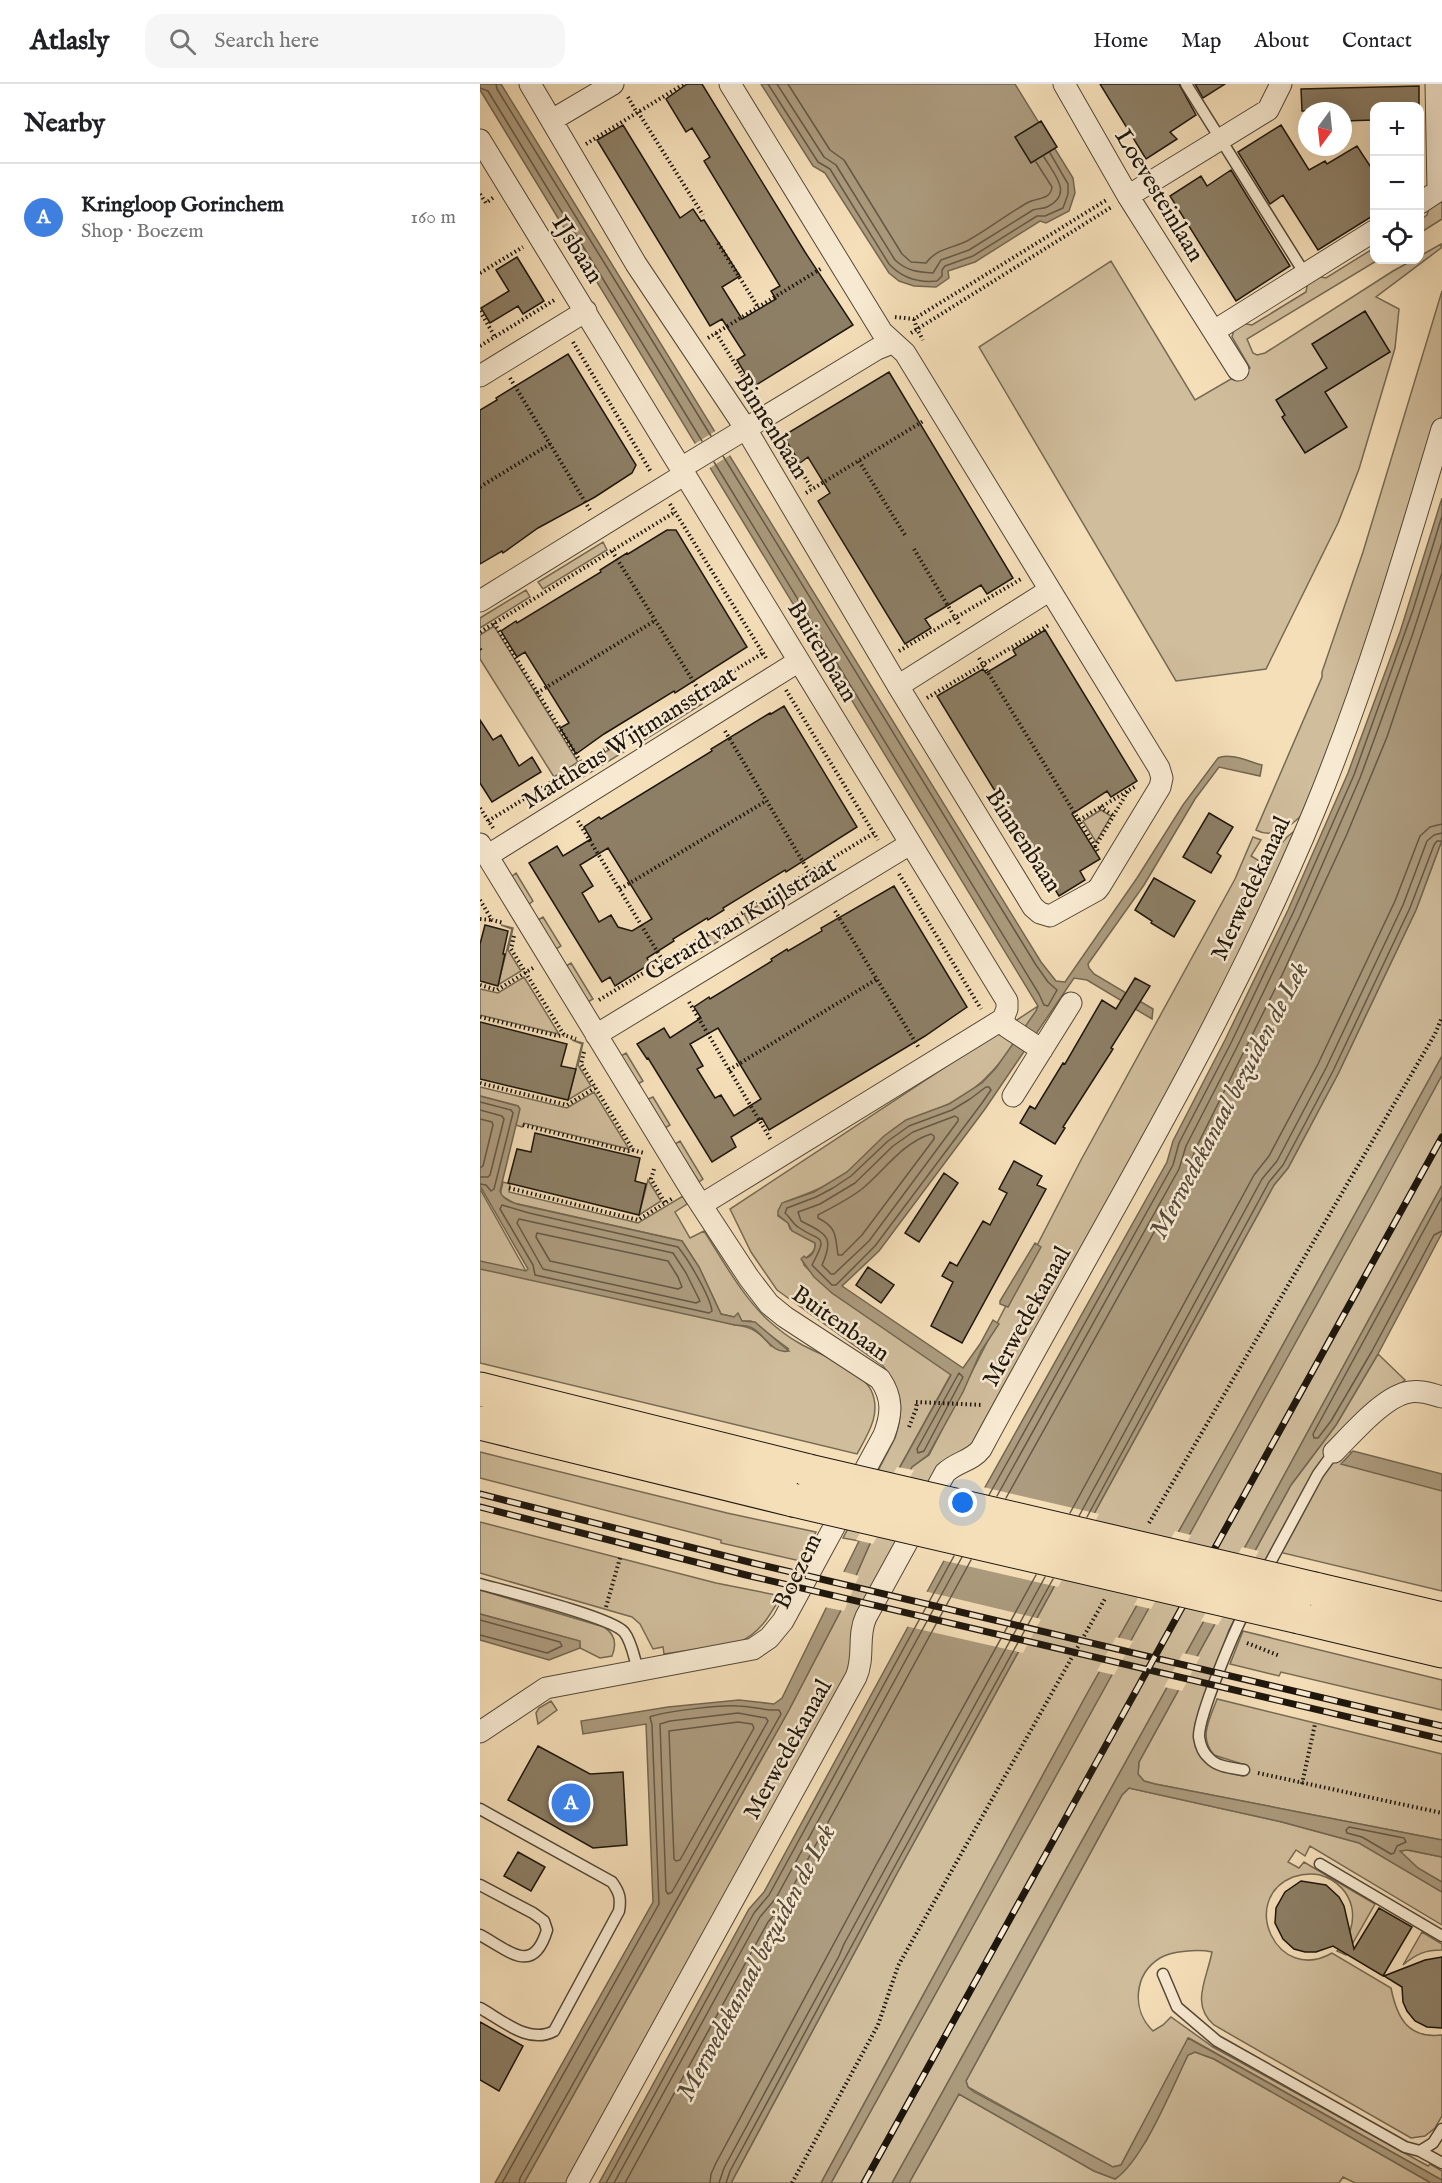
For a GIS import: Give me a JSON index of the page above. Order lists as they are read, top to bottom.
{
  "streets": {
    "street": [
      "Loevesteinlaan",
      "IJsbaan",
      "Binnenbaan",
      "Buitenbaan",
      "Mattheus Wijtmansstraat",
      "Merwedekanaal",
      "Gerard van Kuijlstraat",
      "Boezem"
    ]
  },
  "crossings": [
    ["IJsbaan", "Buitenbaan"],
    ["Buitenbaan", "Mattheus Wijtmansstraat"],
    ["Buitenbaan", "Gerard van Kuijlstraat"],
    ["Buitenbaan", "Boezem"]
  ],
  "water": ["Merwedekanaal bezuiden de Lek"],
  "north": "bottom",
  "page": {
    "header": "Atlasly",
    "search": "Search here",
    "nav": [
      "Home",
      "Map",
      "About",
      "Contact"
    ],
    "heading": "Nearby",
    "map_buttons": ["+", "−"],
    "list": [
      {
        "mark": "A",
        "name": "Kringloop Gorinchem",
        "note": "Shop · Boezem",
        "value": "160 m"
      }
    ],
    "pins": "A"
  }
}
